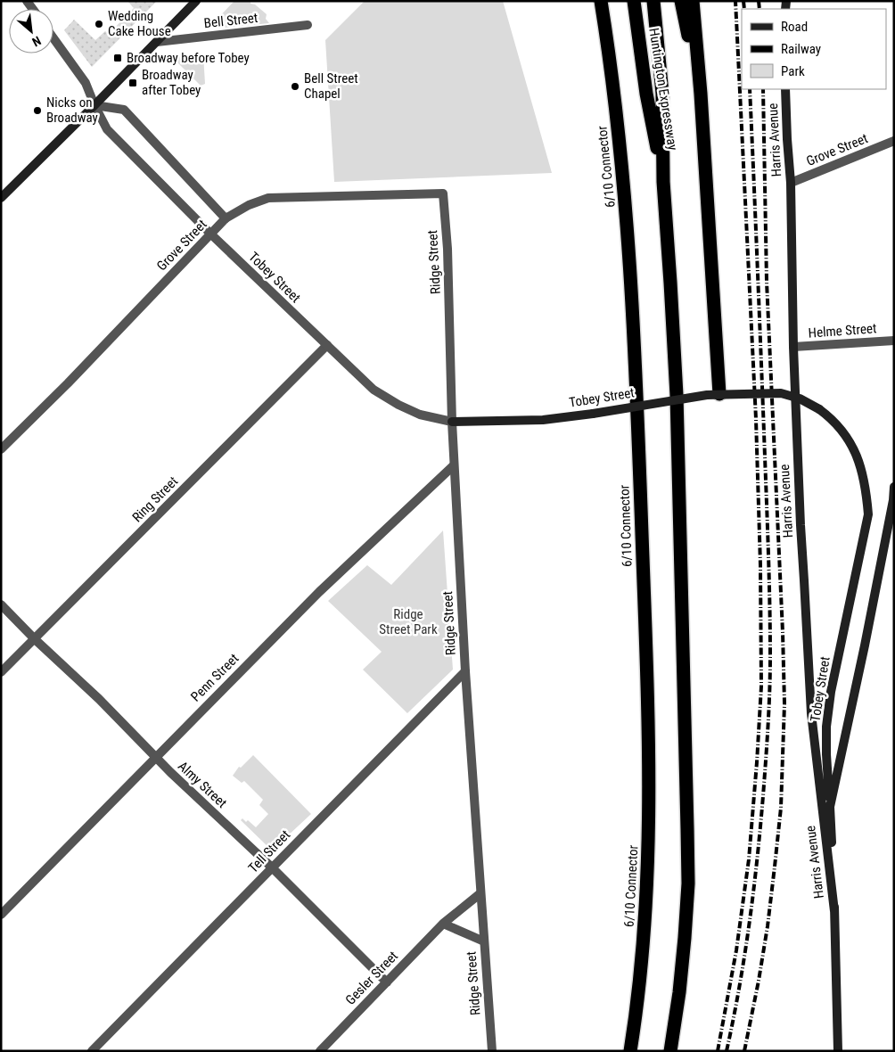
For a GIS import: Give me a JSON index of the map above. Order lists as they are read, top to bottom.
{
  "streets": {
    "highway": ["Huntington Expressway", "6/10 Connector"],
    "main road": ["Harris Avenue", "Tobey Street"],
    "street": [
      "Bell Street",
      "Grove Street",
      "Ridge Street",
      "Helme Street",
      "Ring Street",
      "Penn Street",
      "Almy Street",
      "Tell Street",
      "Gesler Street"
    ]
  },
  "crossings": [
    ["Harris Avenue", "Grove Street"],
    ["Harris Avenue", "Tobey Street"],
    ["Harris Avenue", "Helme Street"],
    ["Grove Street", "Ridge Street"],
    ["Grove Street", "Tobey Street"],
    ["Ridge Street", "Tobey Street"],
    ["Ridge Street", "Penn Street"],
    ["Ridge Street", "Tell Street"],
    ["Ridge Street", "Gesler Street"],
    ["Tobey Street", "Ring Street"],
    ["Ring Street", "Almy Street"],
    ["Penn Street", "Almy Street"],
    ["Almy Street", "Tell Street"],
    ["Almy Street", "Gesler Street"]
  ],
  "parks": ["Ridge Street Park"],
  "places": {
    "other": ["Wedding Cake House", "Bell Street Chapel", "Nicks on Broadway"],
    "transit": ["Broadway before Tobey", "Broadway after Tobey"]
  },
  "legend": ["Road", "Railway", "Park"],
  "north": "bottom right"
}
